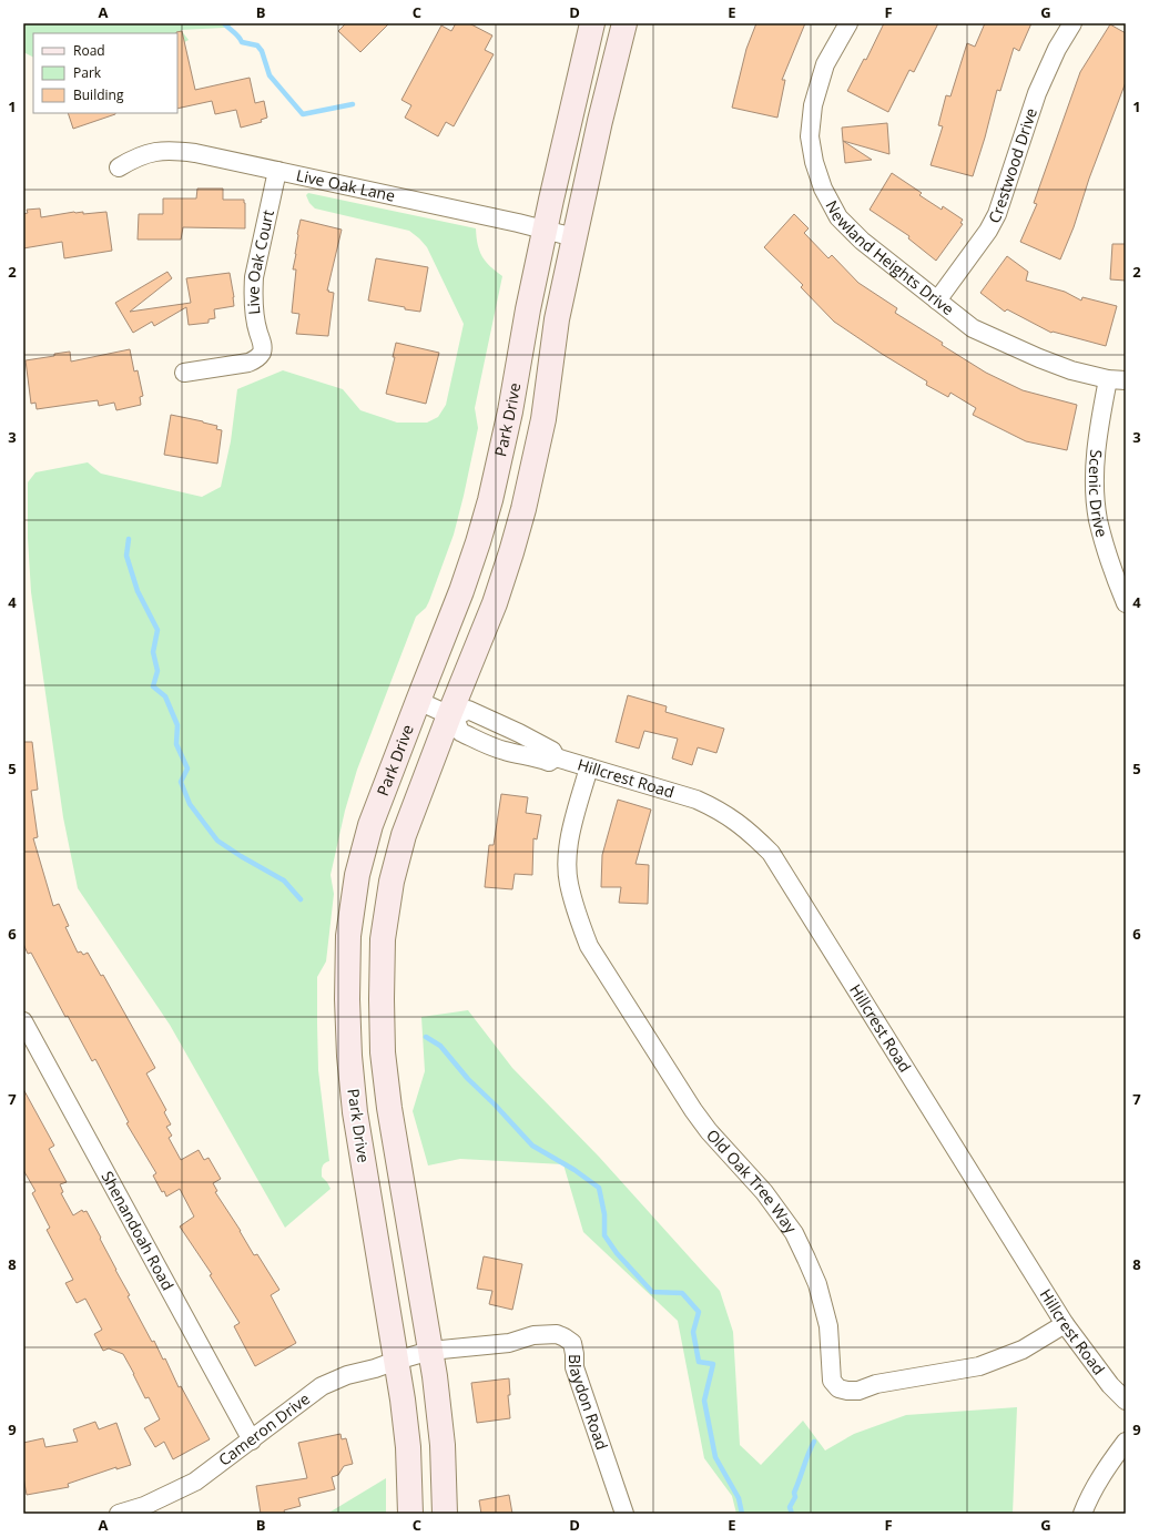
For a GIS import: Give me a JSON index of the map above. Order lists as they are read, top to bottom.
{
  "streets": {
    "street": [
      "Crestwood Drive",
      "Live Oak Lane",
      "Newland Heights Drive",
      "Live Oak Court",
      "Park Drive",
      "Scenic Drive",
      "Hillcrest Road",
      "Old Oak Tree Way",
      "Shenandoah Road",
      "Blaydon Road",
      "Cameron Drive"
    ]
  },
  "crossings": [
    ["Crestwood Drive", "Newland Heights Drive"],
    ["Live Oak Lane", "Live Oak Court"],
    ["Live Oak Lane", "Park Drive"],
    ["Newland Heights Drive", "Scenic Drive"],
    ["Park Drive", "Hillcrest Road"],
    ["Park Drive", "Blaydon Road"],
    ["Park Drive", "Cameron Drive"],
    ["Hillcrest Road", "Old Oak Tree Way"],
    ["Shenandoah Road", "Cameron Drive"],
    ["Blaydon Road", "Cameron Drive"]
  ],
  "legend": ["Road", "Park", "Building"],
  "grid": {
    "columns": [
      "A",
      "B",
      "C",
      "D",
      "E",
      "F",
      "G"
    ],
    "rows": [
      "1",
      "2",
      "3",
      "4",
      "5",
      "6",
      "7",
      "8",
      "9"
    ]
  }
}
